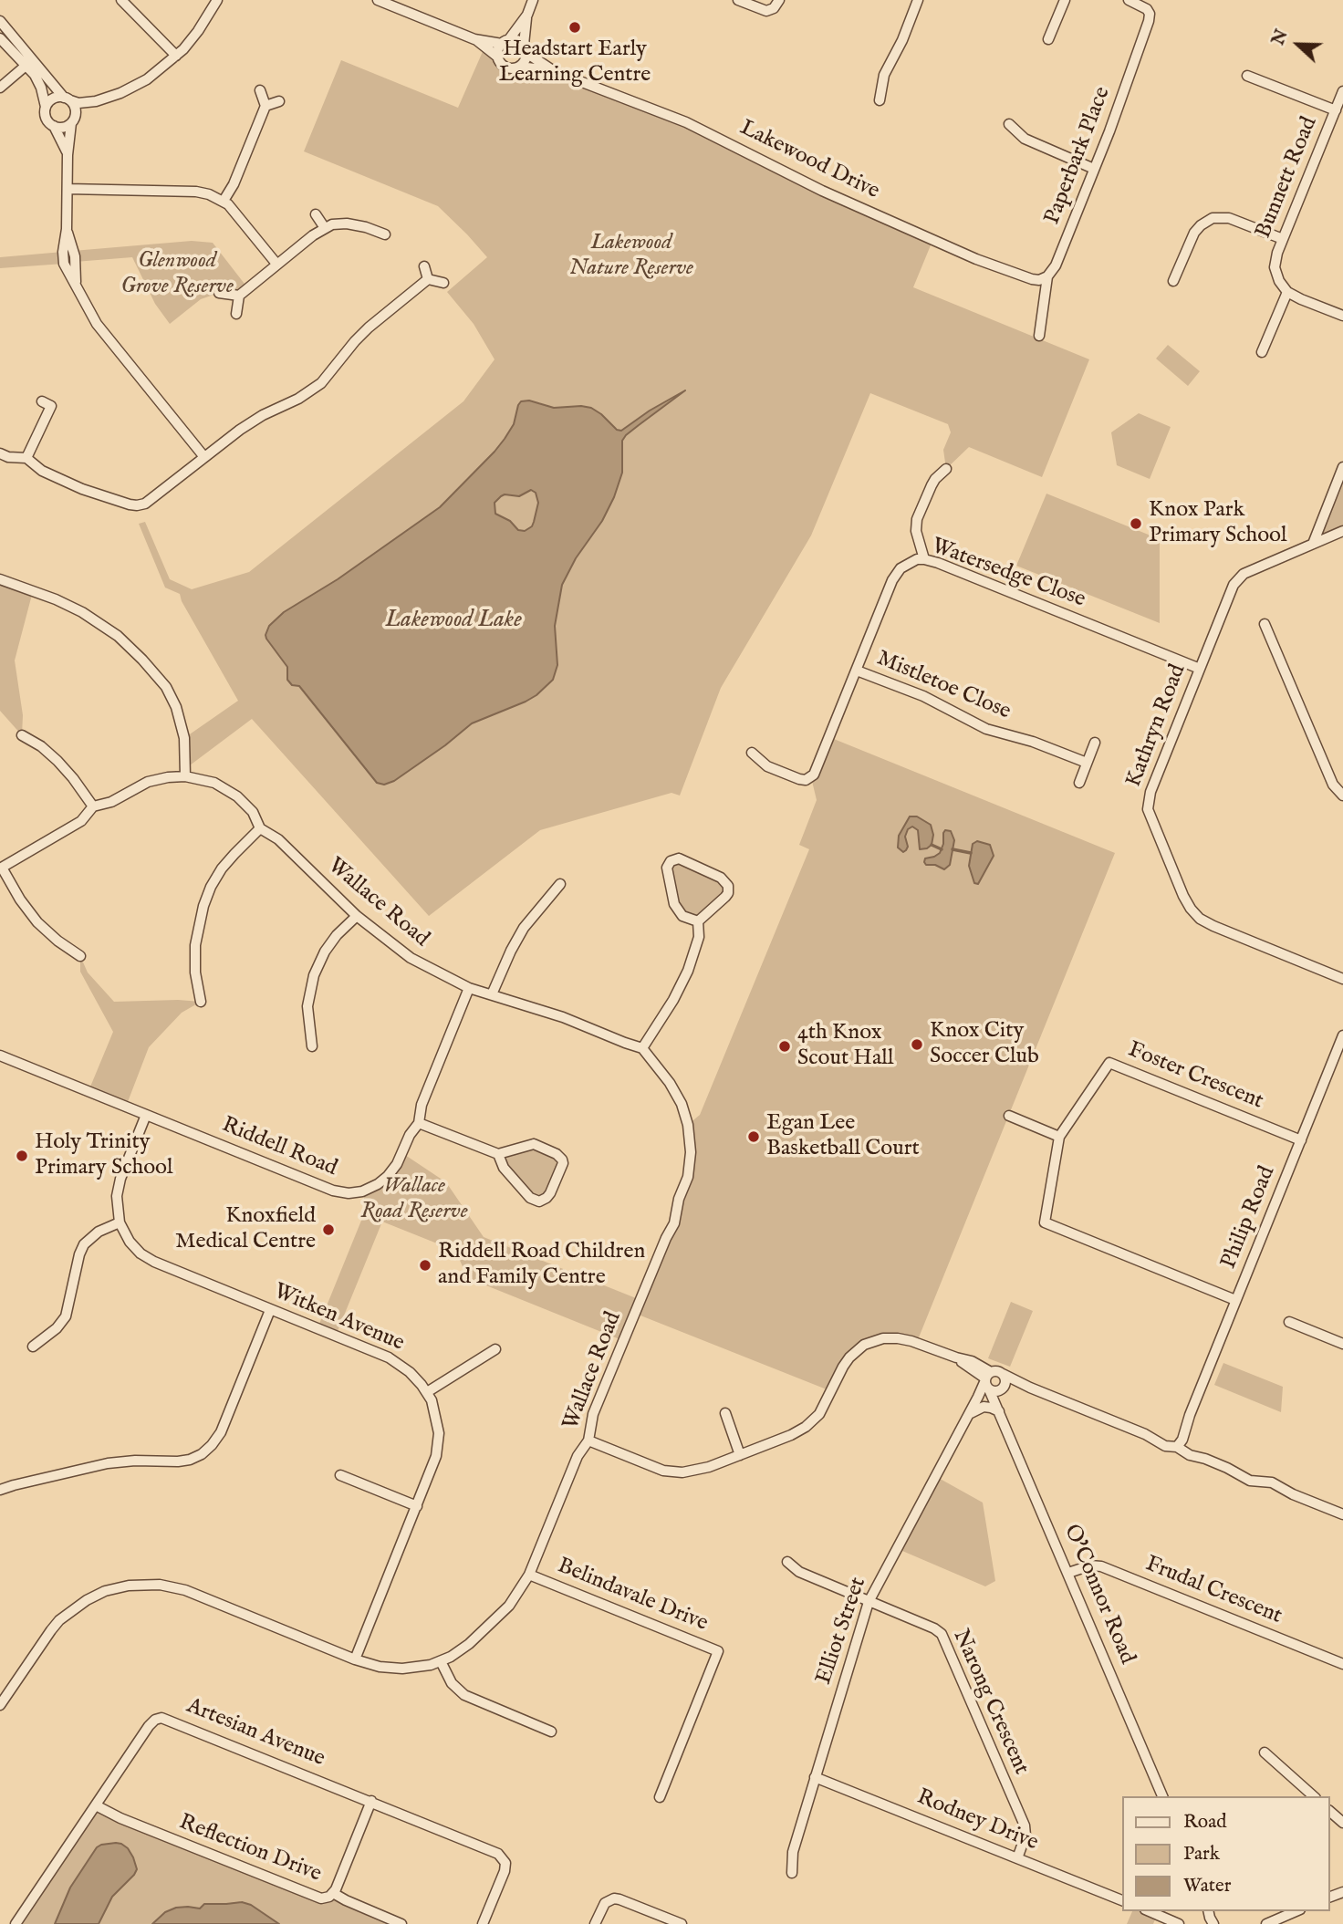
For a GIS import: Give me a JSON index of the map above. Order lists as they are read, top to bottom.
{
  "streets": {
    "street": [
      "Paperbark Place",
      "Lakewood Drive",
      "Bunnett Road",
      "Watersedge Close",
      "Mistletoe Close",
      "Kathryn Road",
      "Wallace Road",
      "Foster Crescent",
      "Riddell Road",
      "Philip Road",
      "Witken Avenue",
      "Frudal Crescent",
      "O'Connor Road",
      "Belindavale Drive",
      "Elliot Street",
      "Narong Crescent",
      "Artesian Avenue",
      "Rodney Drive",
      "Reflection Drive"
    ]
  },
  "crossings": [
    ["Paperbark Place", "Lakewood Drive"],
    ["Watersedge Close", "Mistletoe Close"],
    ["Watersedge Close", "Kathryn Road"],
    ["Wallace Road", "Riddell Road"],
    ["Wallace Road", "Witken Avenue"],
    ["Wallace Road", "Belindavale Drive"],
    ["Foster Crescent", "Philip Road"],
    ["Riddell Road", "Witken Avenue"],
    ["Frudal Crescent", "O'Connor Road"],
    ["O'Connor Road", "Elliot Street"],
    ["Elliot Street", "Narong Crescent"],
    ["Elliot Street", "Rodney Drive"],
    ["Narong Crescent", "Rodney Drive"],
    ["Artesian Avenue", "Reflection Drive"]
  ],
  "water": ["Lakewood Lake"],
  "parks": ["Lakewood Nature Reserve", "Glenwood Grove Reserve", "Wallace Road Reserve"],
  "places": [
    "Headstart Early Learning Centre",
    "Knox Park Primary School",
    "Knox City Soccer Club",
    "4th Knox Scout Hall",
    "Egan Lee Basketball Court",
    "Holy Trinity Primary School",
    "Knoxfield Medical Centre",
    "Riddell Road Children and Family Centre"
  ],
  "legend": ["Road", "Park", "Water"],
  "north": "left"
}
